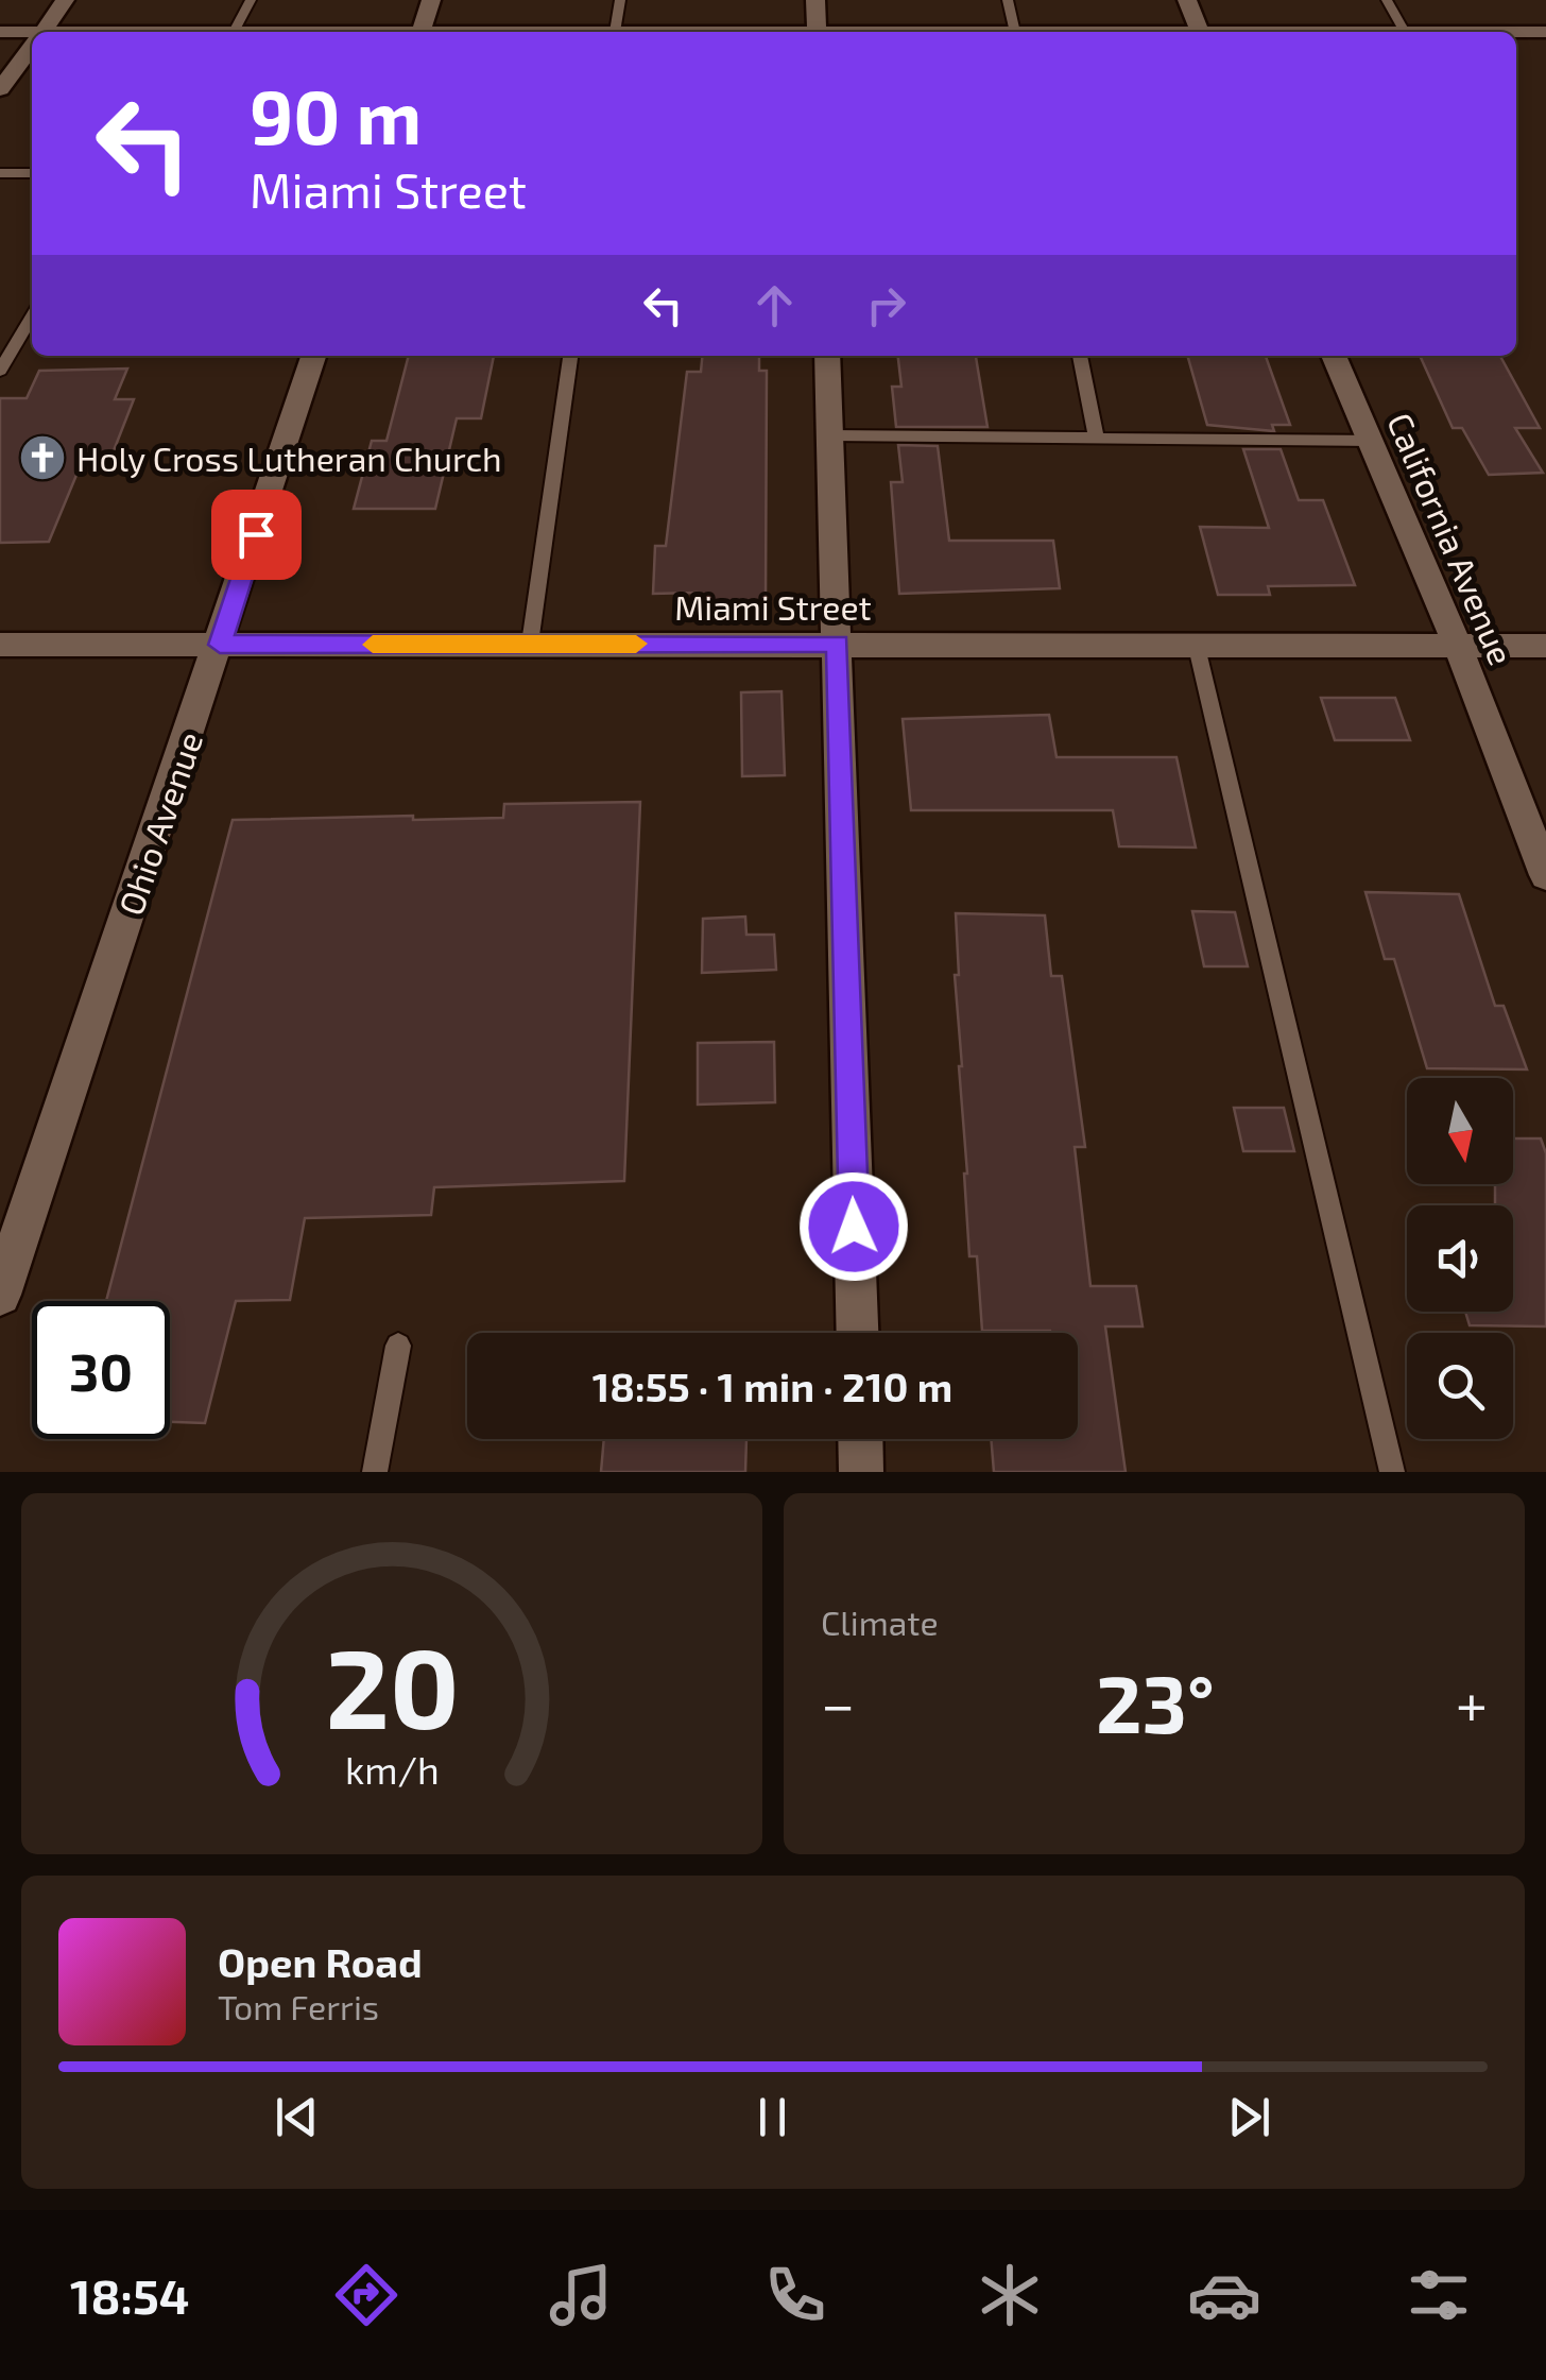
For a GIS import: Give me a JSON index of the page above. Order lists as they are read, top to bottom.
{
  "streets": {
    "street": ["California Avenue", "Miami Street", "Ohio Avenue"]
  },
  "crossings": [
    ["California Avenue", "Miami Street"],
    ["Miami Street", "Ohio Avenue"]
  ],
  "places": {
    "church": ["Holy Cross Lutheran Church"]
  },
  "north": "bottom",
  "page": {
    "turn": ["90 m", "Miami Street"],
    "limit": "30",
    "trip": "18:55 · 1 min · 210 m",
    "tile": "Climate",
    "heat": ["−", "23°", "+"],
    "song": ["Open Road", "Tom Ferris"],
    "tabs": "18:54",
    "gauge": ["20", "km/h"]
  }
}
